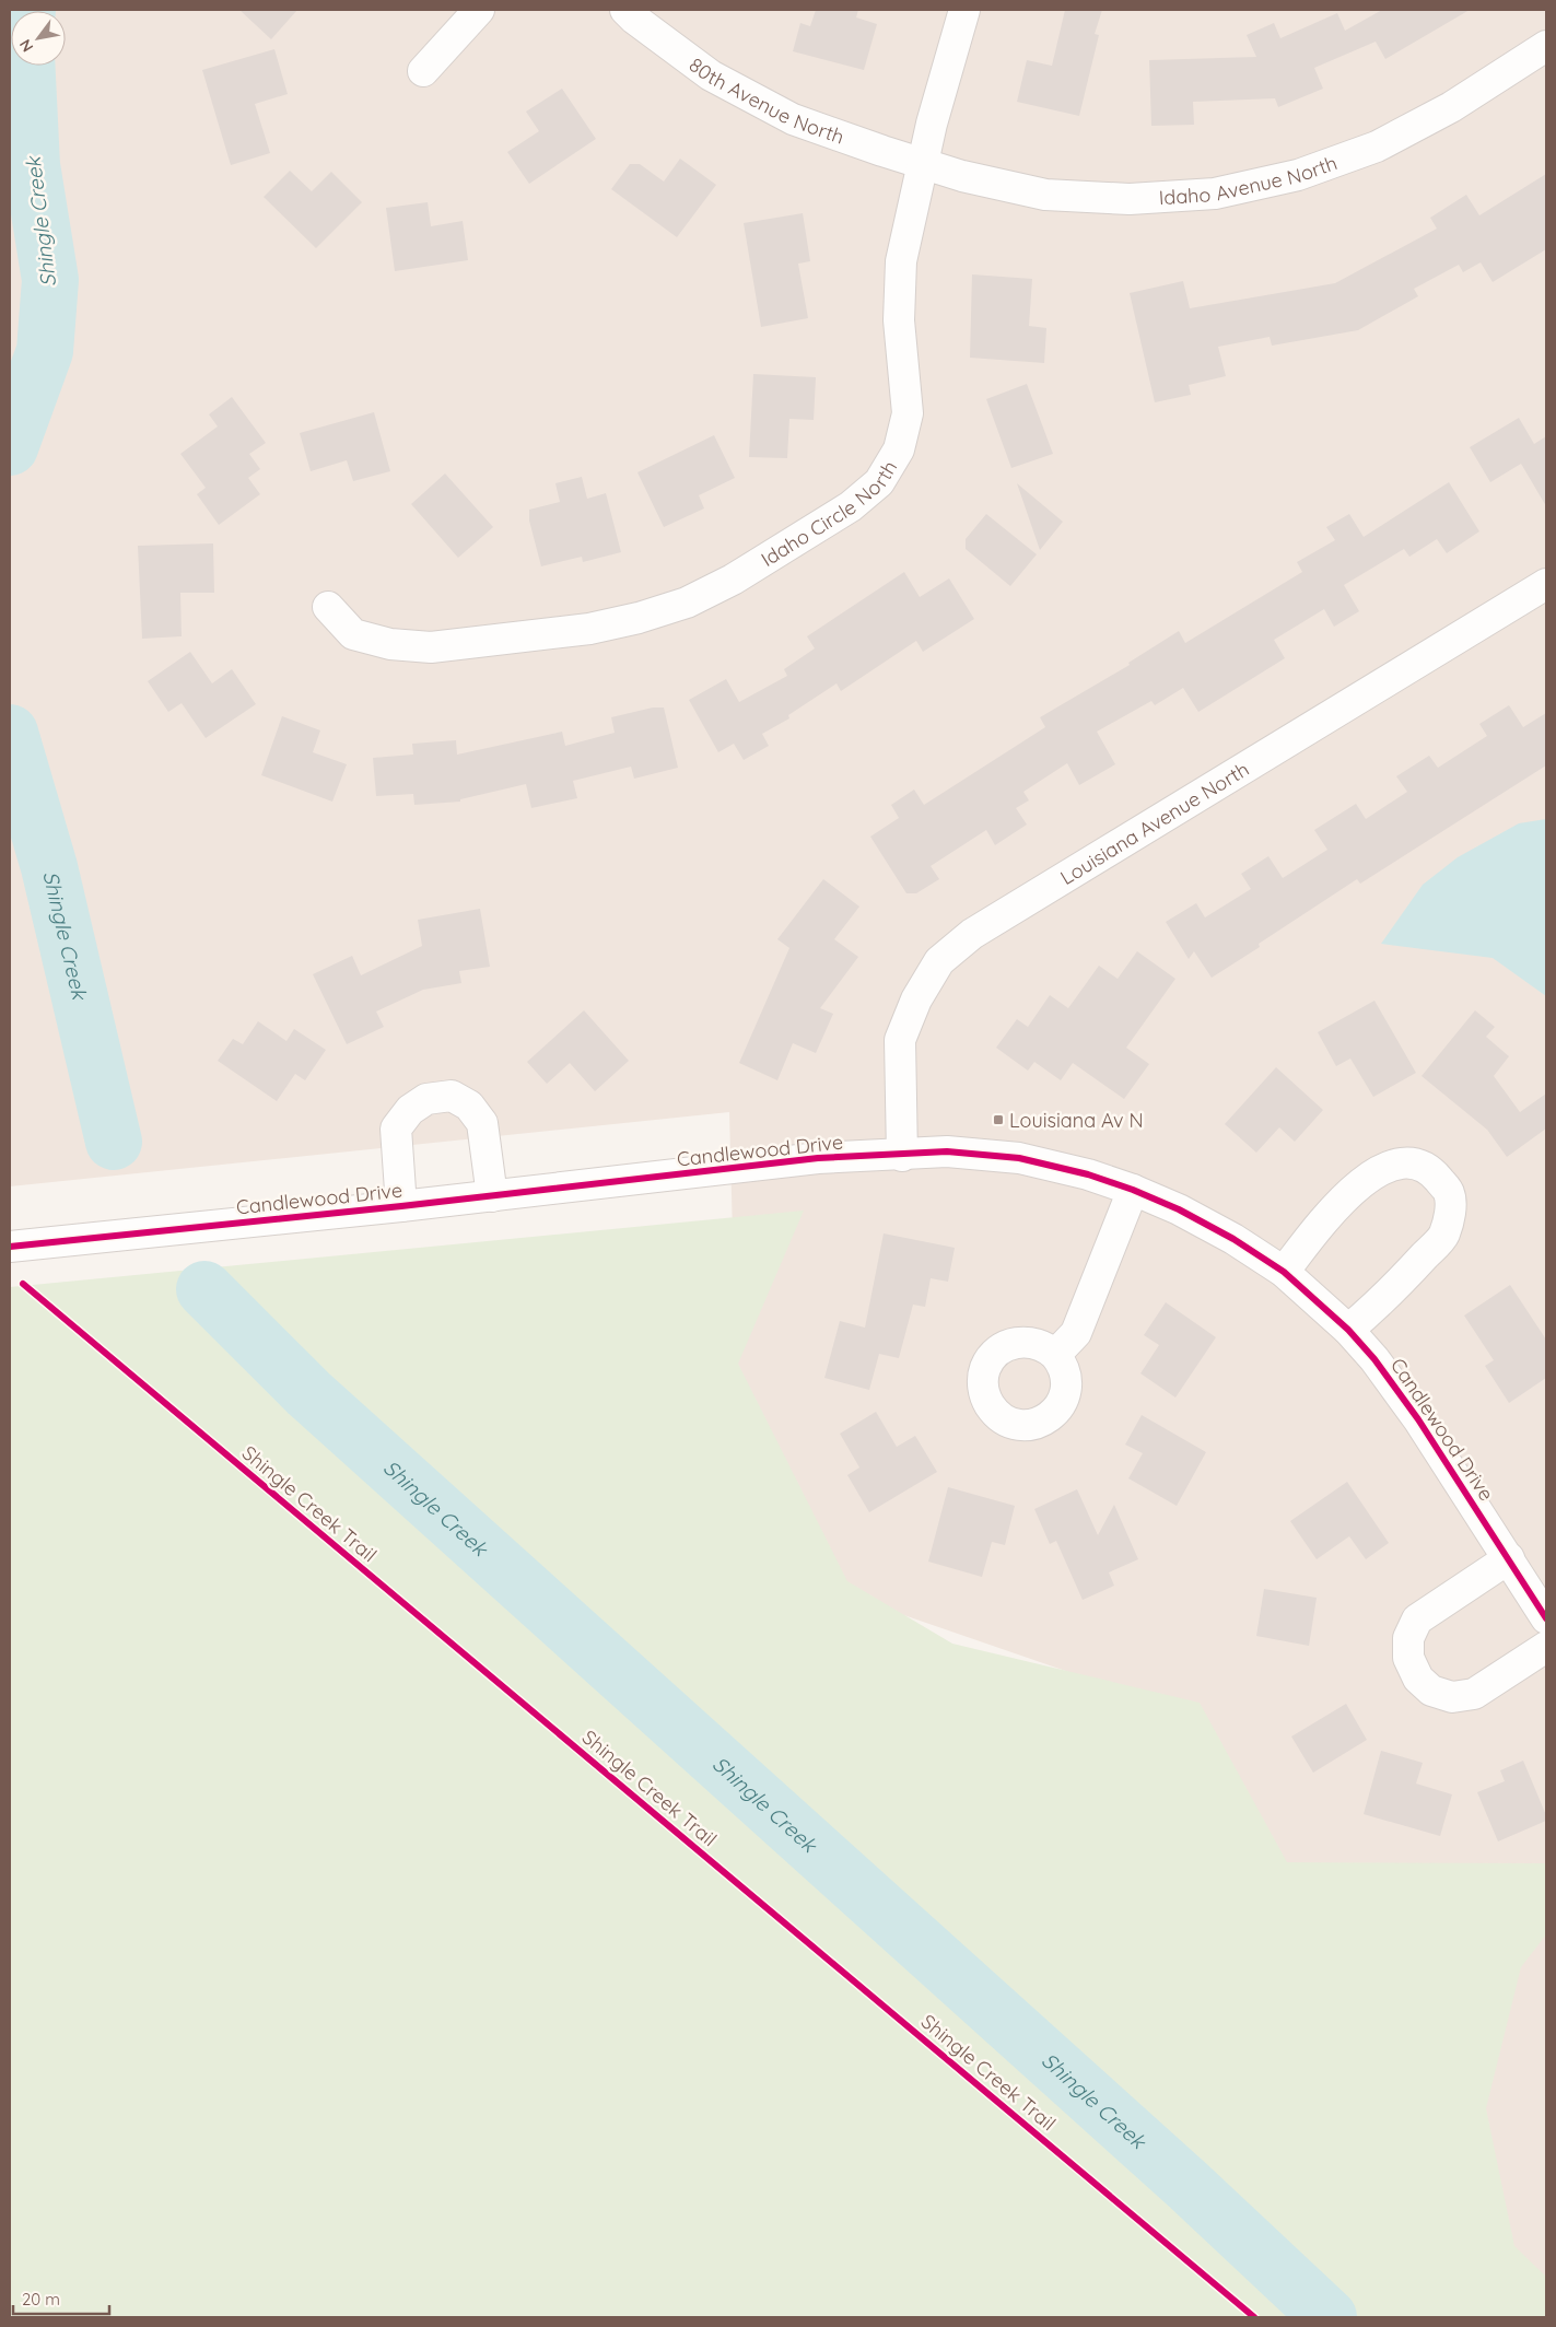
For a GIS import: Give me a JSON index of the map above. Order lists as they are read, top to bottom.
{
  "streets": {
    "street": [
      "80th Avenue North",
      "Idaho Avenue North",
      "Idaho Circle North",
      "Louisiana Avenue North",
      "Candlewood Drive"
    ],
    "cycle path": ["Shingle Creek Trail"]
  },
  "crossings": [
    ["80th Avenue North", "Idaho Avenue North"],
    ["80th Avenue North", "Idaho Circle North"],
    ["Idaho Avenue North", "Idaho Circle North"],
    ["Louisiana Avenue North", "Candlewood Drive"]
  ],
  "water": ["Shingle Creek"],
  "places": {
    "transit": ["Louisiana Av N"]
  },
  "scale_bar": "20 m",
  "north": "bottom left"
}
